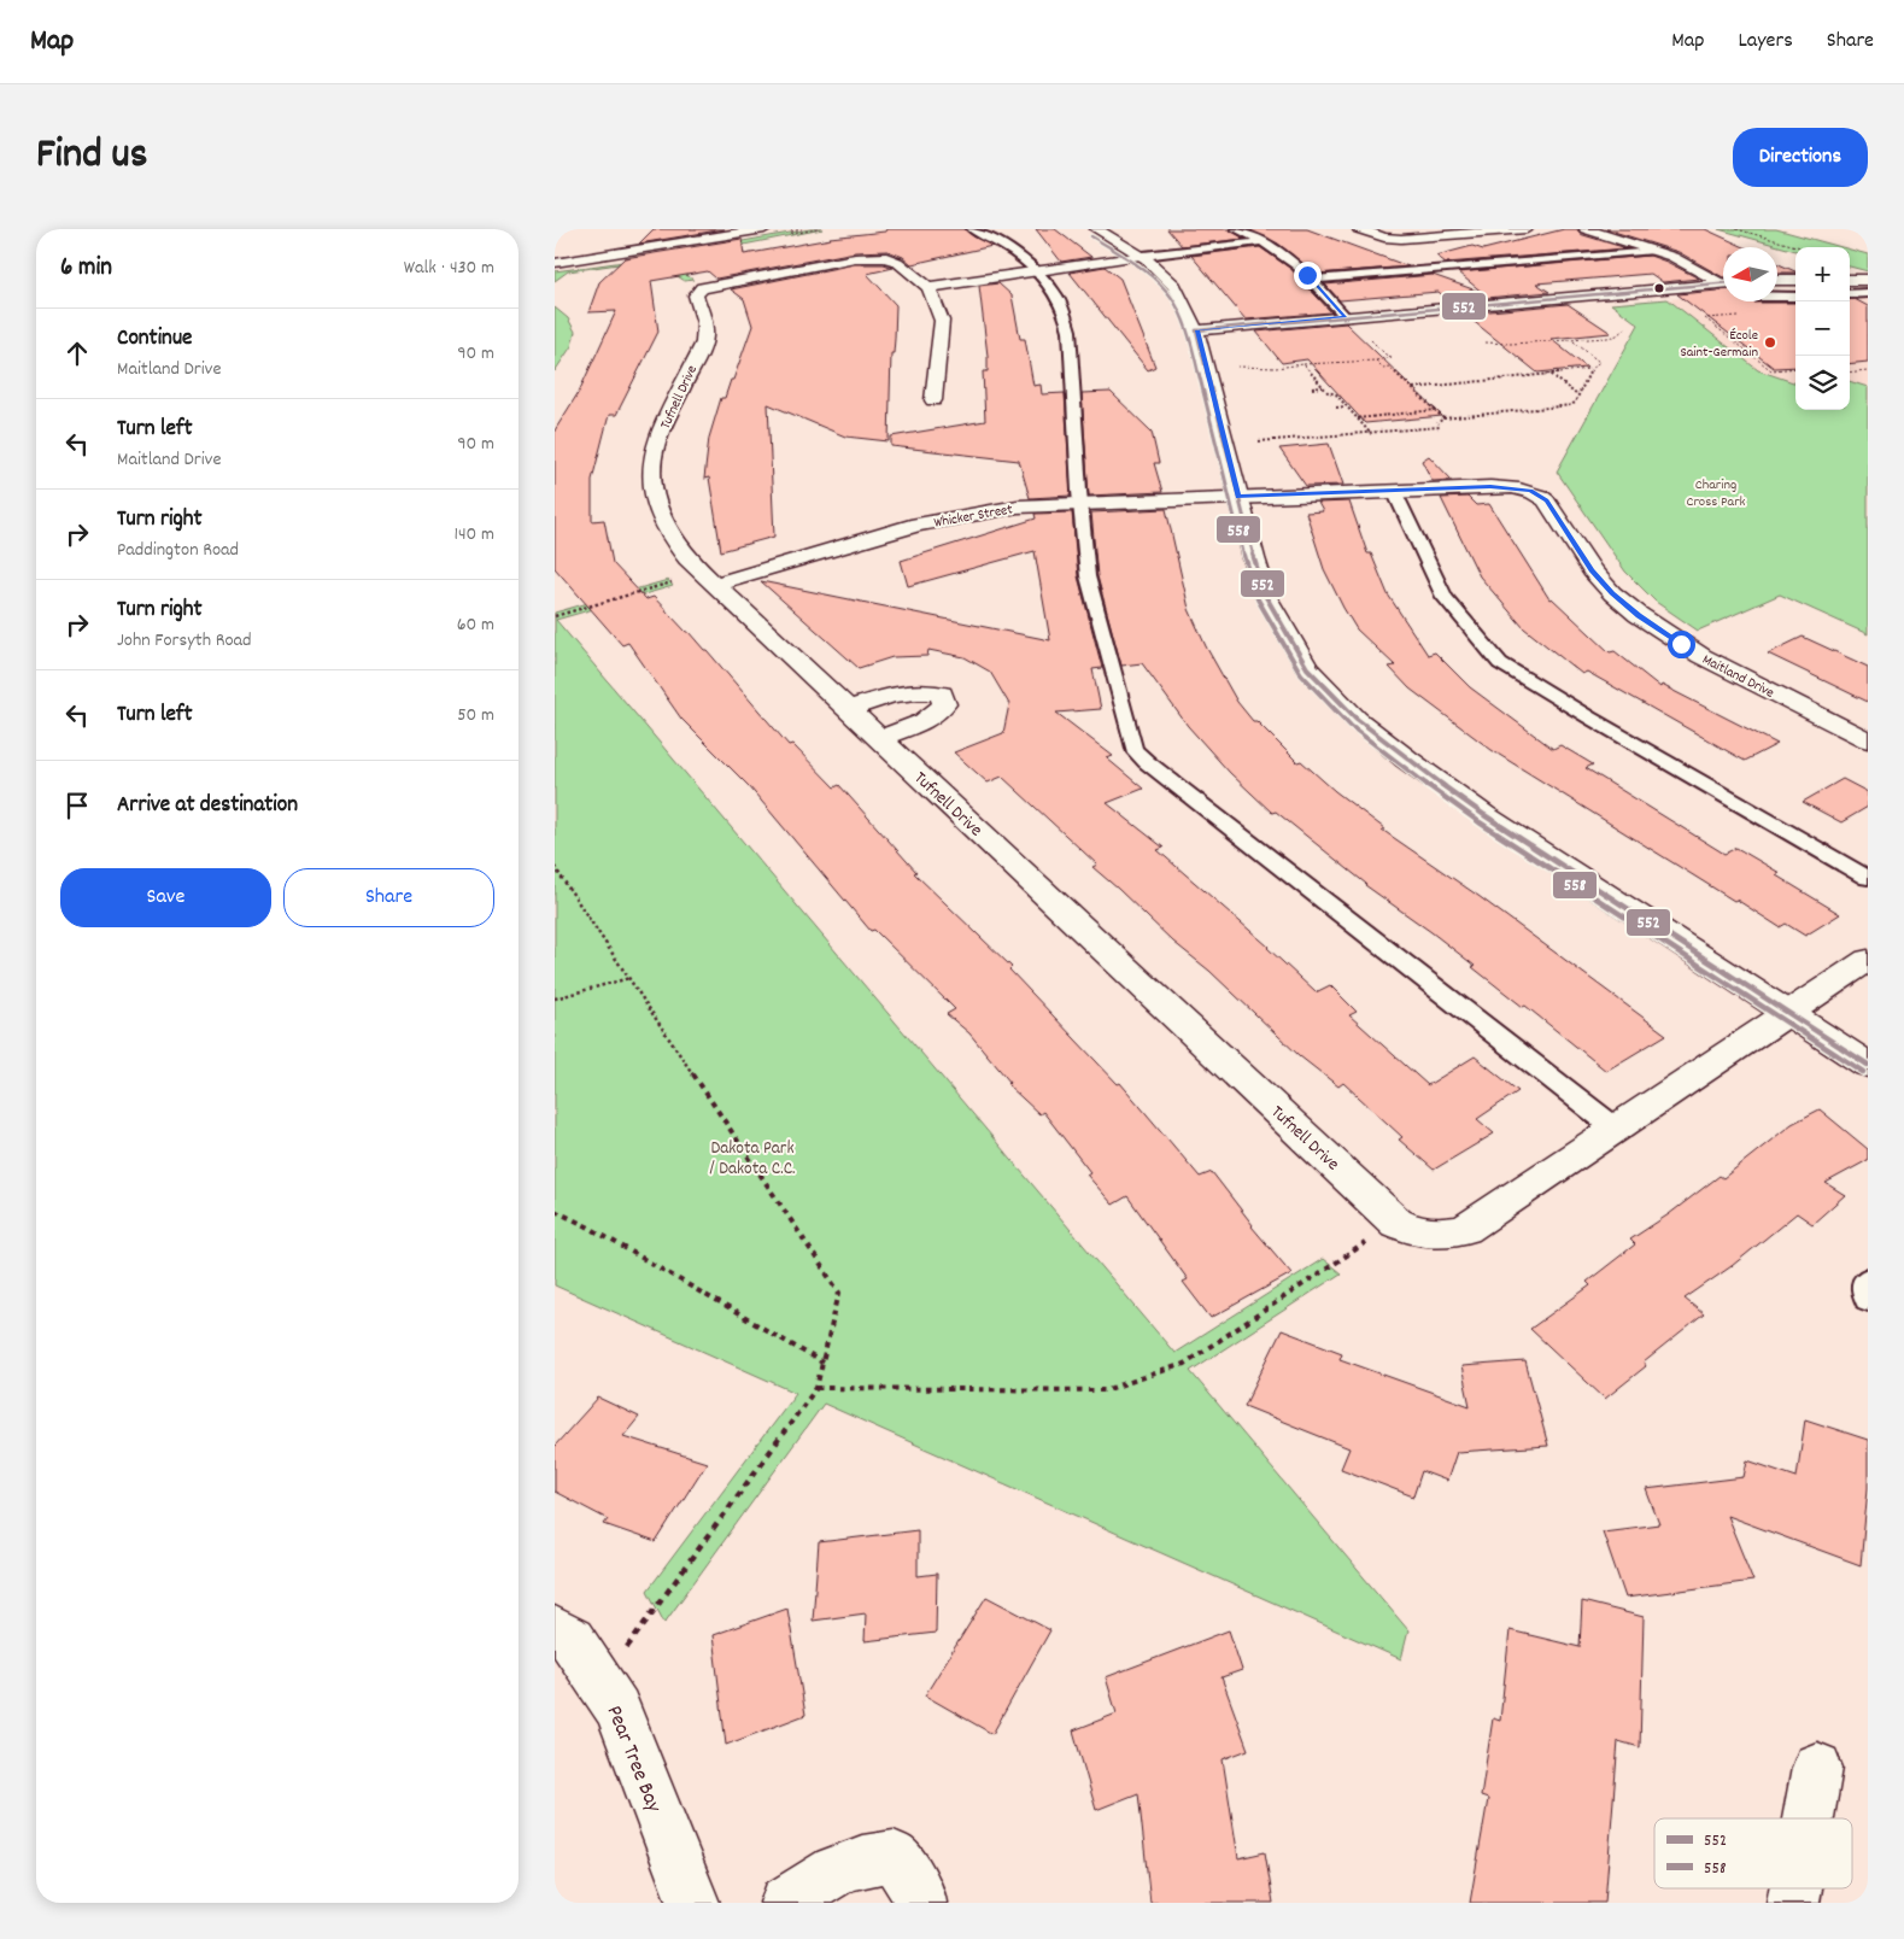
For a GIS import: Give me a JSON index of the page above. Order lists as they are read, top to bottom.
{
  "streets": {
    "street": [
      "Tufnell Drive",
      "Whicker Street",
      "Maitland Drive",
      "Pear Tree Bay"
    ]
  },
  "crossings": [
    ["Tufnell Drive", "Whicker Street"],
    ["Whicker Street", "Maitland Drive"]
  ],
  "parks": ["Charing Cross Park", "Dakota Park / Dakota C.C."],
  "places": ["École Saint-Germain"],
  "lines": ["transit line 558", "transit line 552"],
  "legend": ["552", "558"],
  "north": "left",
  "page": {
    "header": "Map",
    "nav": ["Map", "Layers", "Share"],
    "title": "Find us",
    "buttons": [
      "Directions",
      ["Save", "Share"]
    ],
    "heading": ["6 min", "Walk · 430 m"],
    "map_buttons": ["+", "−"],
    "list": [
      ["Continue", "Maitland Drive", "90 m"],
      ["Turn left", "Maitland Drive", "90 m"],
      ["Turn right", "Paddington Road", "140 m"],
      ["Turn right", "John Forsyth Road", "60 m"],
      ["Turn left", "50 m"],
      "Arrive at destination"
    ]
  }
}
